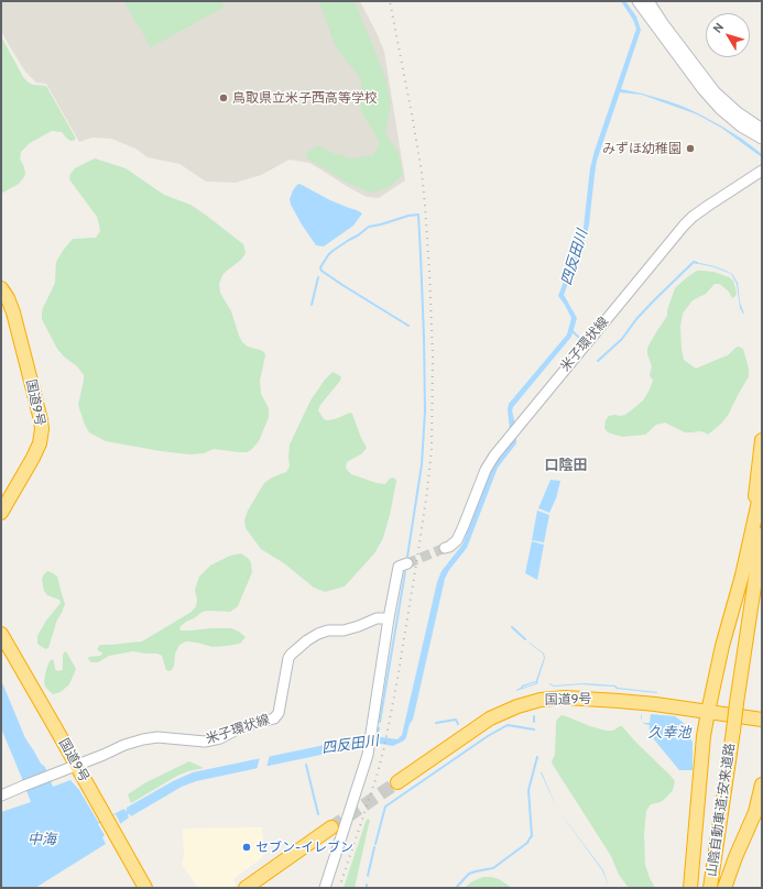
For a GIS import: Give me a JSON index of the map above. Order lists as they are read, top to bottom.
{
  "streets": {
    "highway": ["国道9号", "山陰自動車道;安来道路"],
    "main road": ["米子環状線"]
  },
  "crossings": [
    ["米子環状線", "国道9号"]
  ],
  "districts": ["口陰田"],
  "water": ["四反田川", "久幸池", "中海"],
  "places": ["鳥取県立米子西高等学校", "みずほ幼稚園", "セブン-イレブン"],
  "north": "top left"
}
